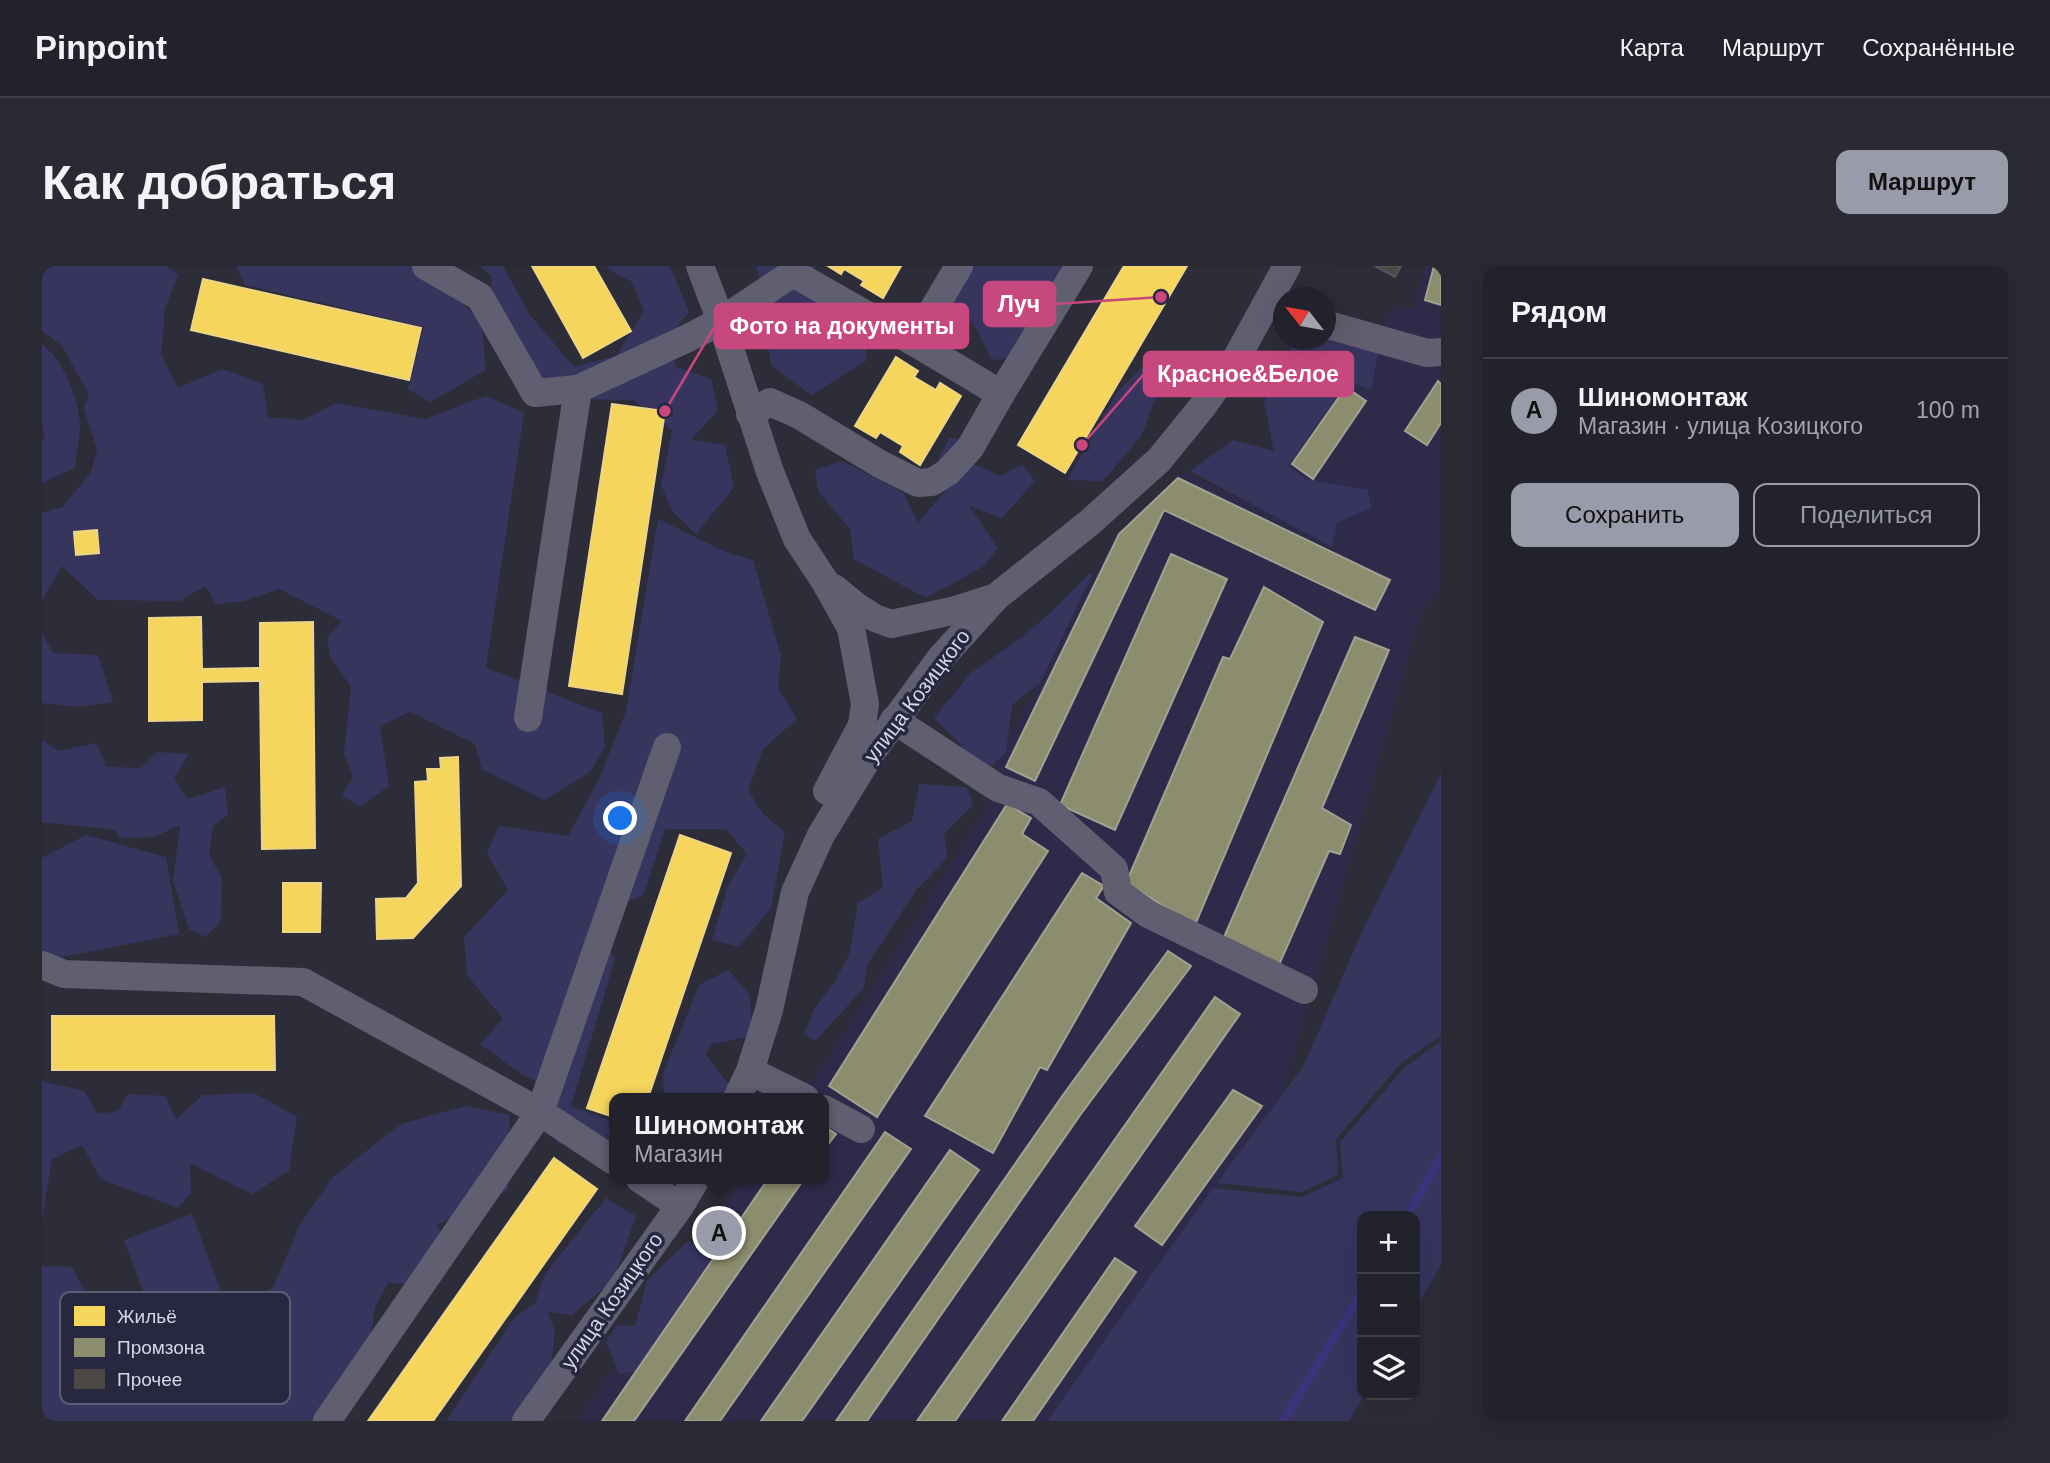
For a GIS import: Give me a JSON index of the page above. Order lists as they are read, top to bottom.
{
  "streets": {
    "street": ["улица Козицкого"]
  },
  "places": ["Луч", "Фото на документы", "Красное&Белое"],
  "legend": ["Жильё", "Промзона", "Прочее"],
  "north": "top left",
  "page": {
    "header": "Pinpoint",
    "nav": ["Карта", "Маршрут", "Сохранённые"],
    "buttons": [
      "Маршрут",
      ["Сохранить", "Поделиться"]
    ],
    "title": "Как добраться",
    "heading": "Рядом",
    "list": [
      {
        "mark": "A",
        "name": "Шиномонтаж",
        "note": "Магазин · улица Козицкого",
        "value": "100 m"
      }
    ],
    "popup": ["Шиномонтаж", "Магазин"],
    "pins": "A",
    "map_buttons": ["+", "−"]
  }
}
